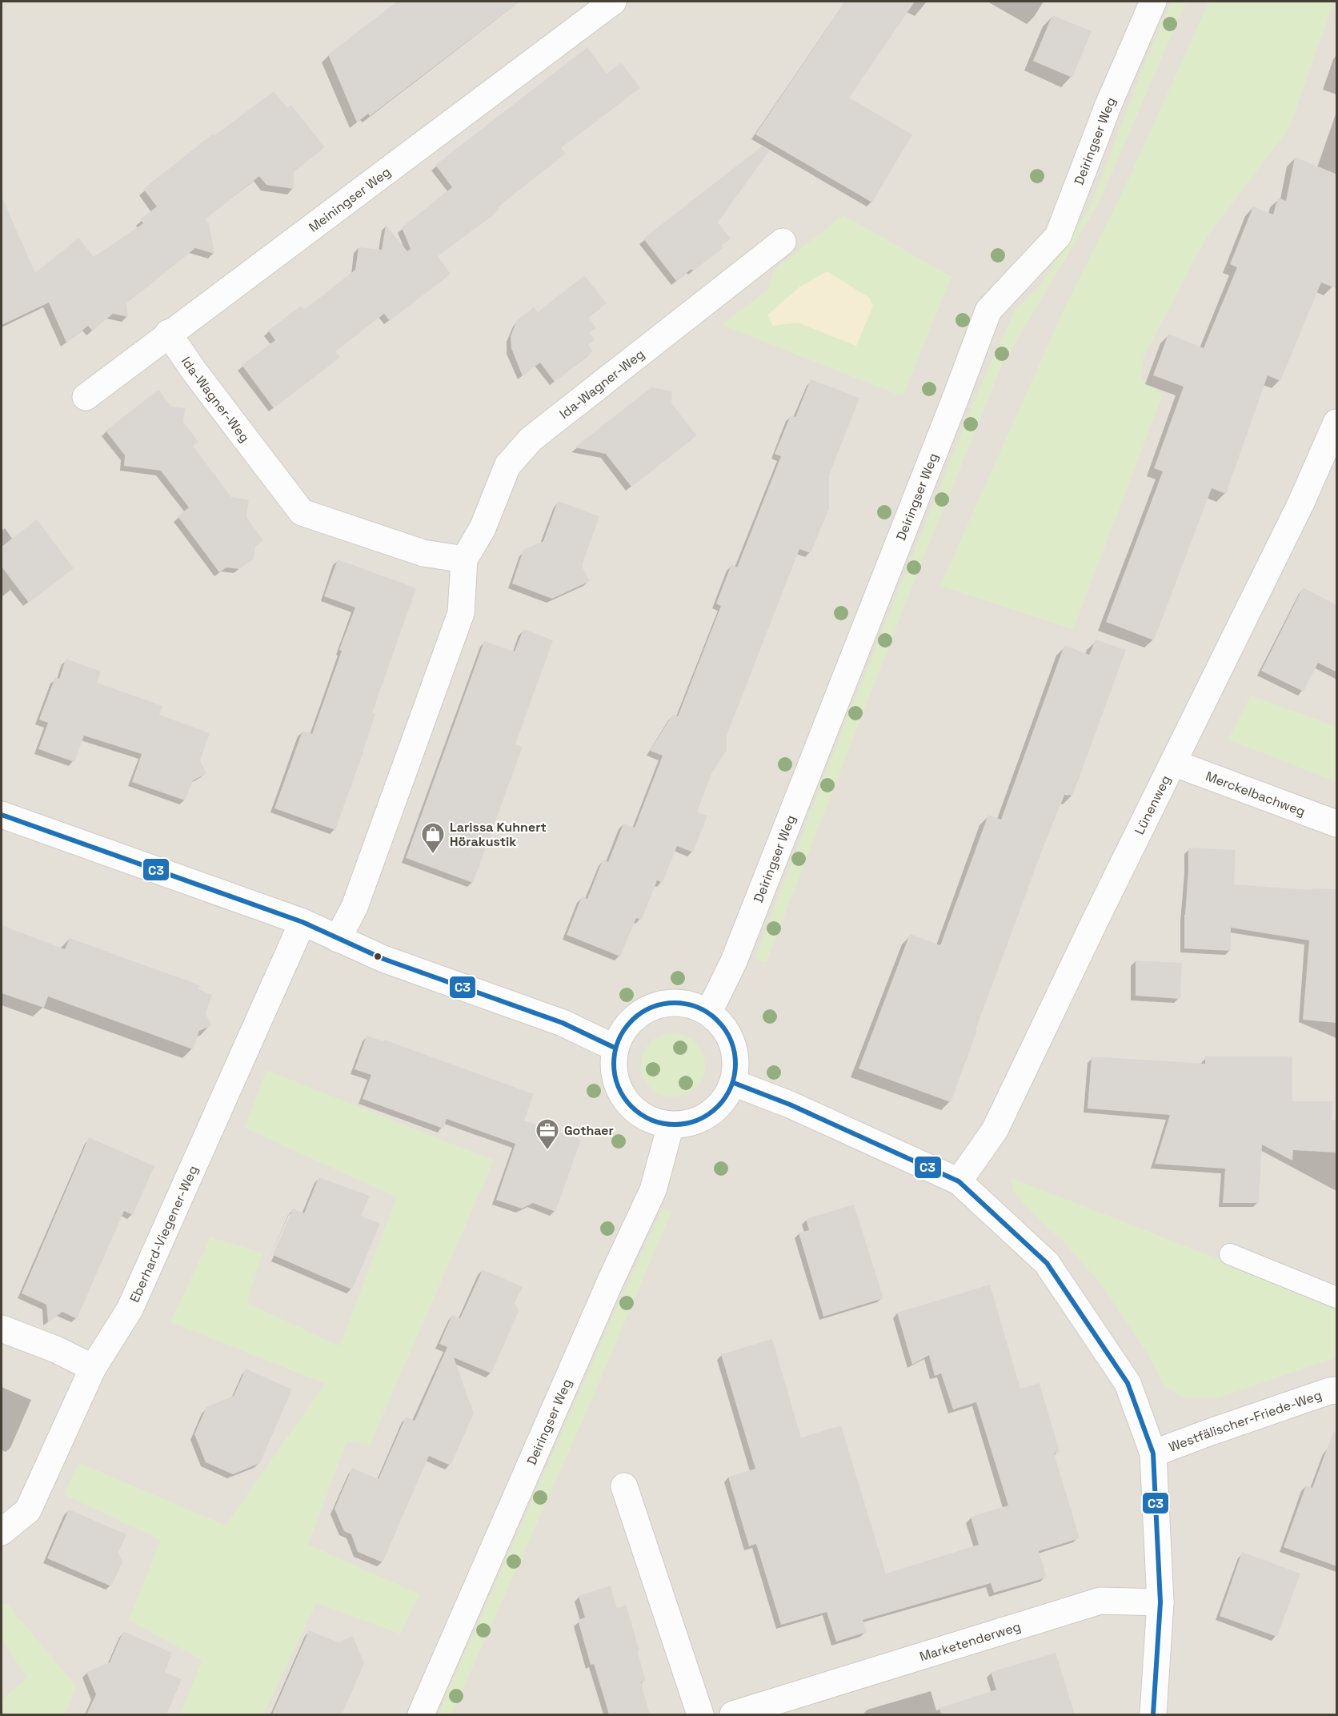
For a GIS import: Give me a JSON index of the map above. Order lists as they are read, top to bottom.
{
  "streets": {
    "street": [
      "Deiringser Weg",
      "Meiningser Weg",
      "Ida-Wagner-Weg",
      "Merckelbachweg",
      "Lünenweg",
      "Eberhard-Viegener-Weg",
      "Westfälischer-Friede-Weg",
      "Marketenderweg"
    ]
  },
  "crossings": [
    ["Meiningser Weg", "Ida-Wagner-Weg"],
    ["Merckelbachweg", "Lünenweg"]
  ],
  "places": {
    "shop": ["Larissa Kuhnert Hörakustik"],
    "office": ["Gothaer"]
  },
  "lines": ["transit line C3"]
}
